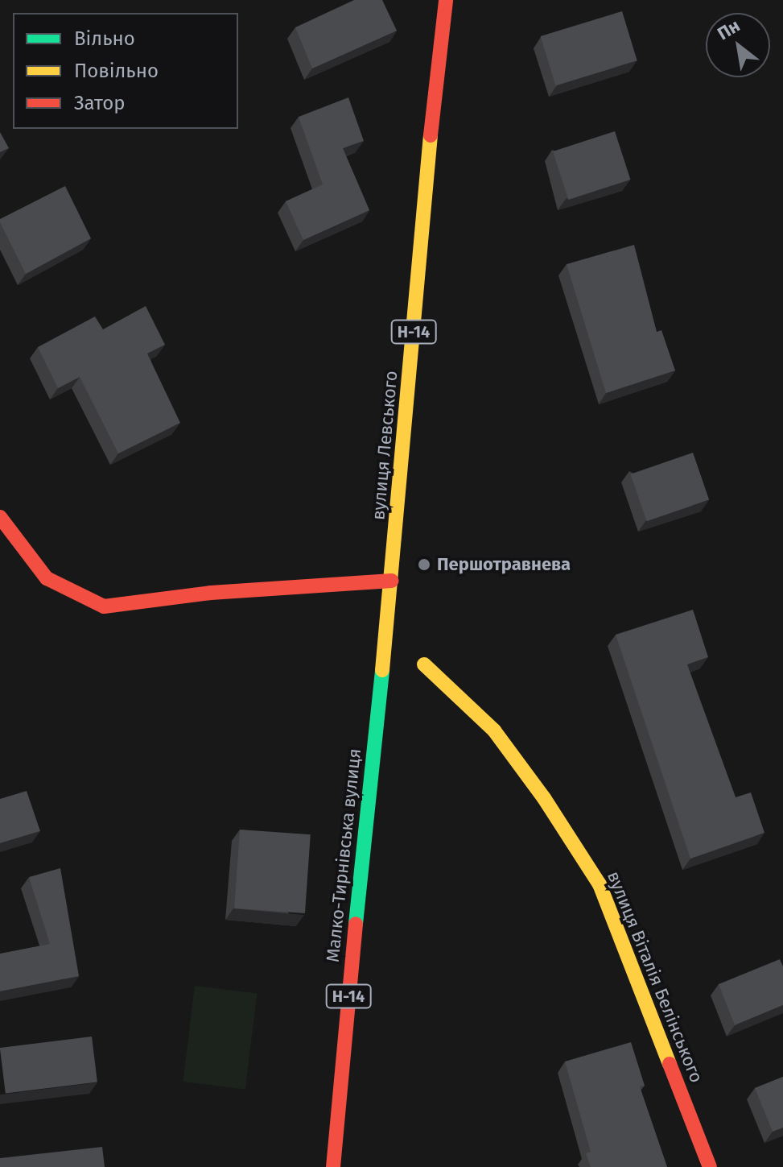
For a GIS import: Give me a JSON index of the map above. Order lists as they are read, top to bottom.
{
  "streets": {
    "main road": [
      "Н-14",
      "вулиця Левського",
      "Малко-Тирнівська вулиця",
      "вулиця Віталія Белінського"
    ]
  },
  "crossings": [
    ["вулиця Левського", "Малко-Тирнівська вулиця"]
  ],
  "places": ["Першотравнева"],
  "legend": ["Вільно", "Повільно", "Затор"],
  "north": "top left"
}
